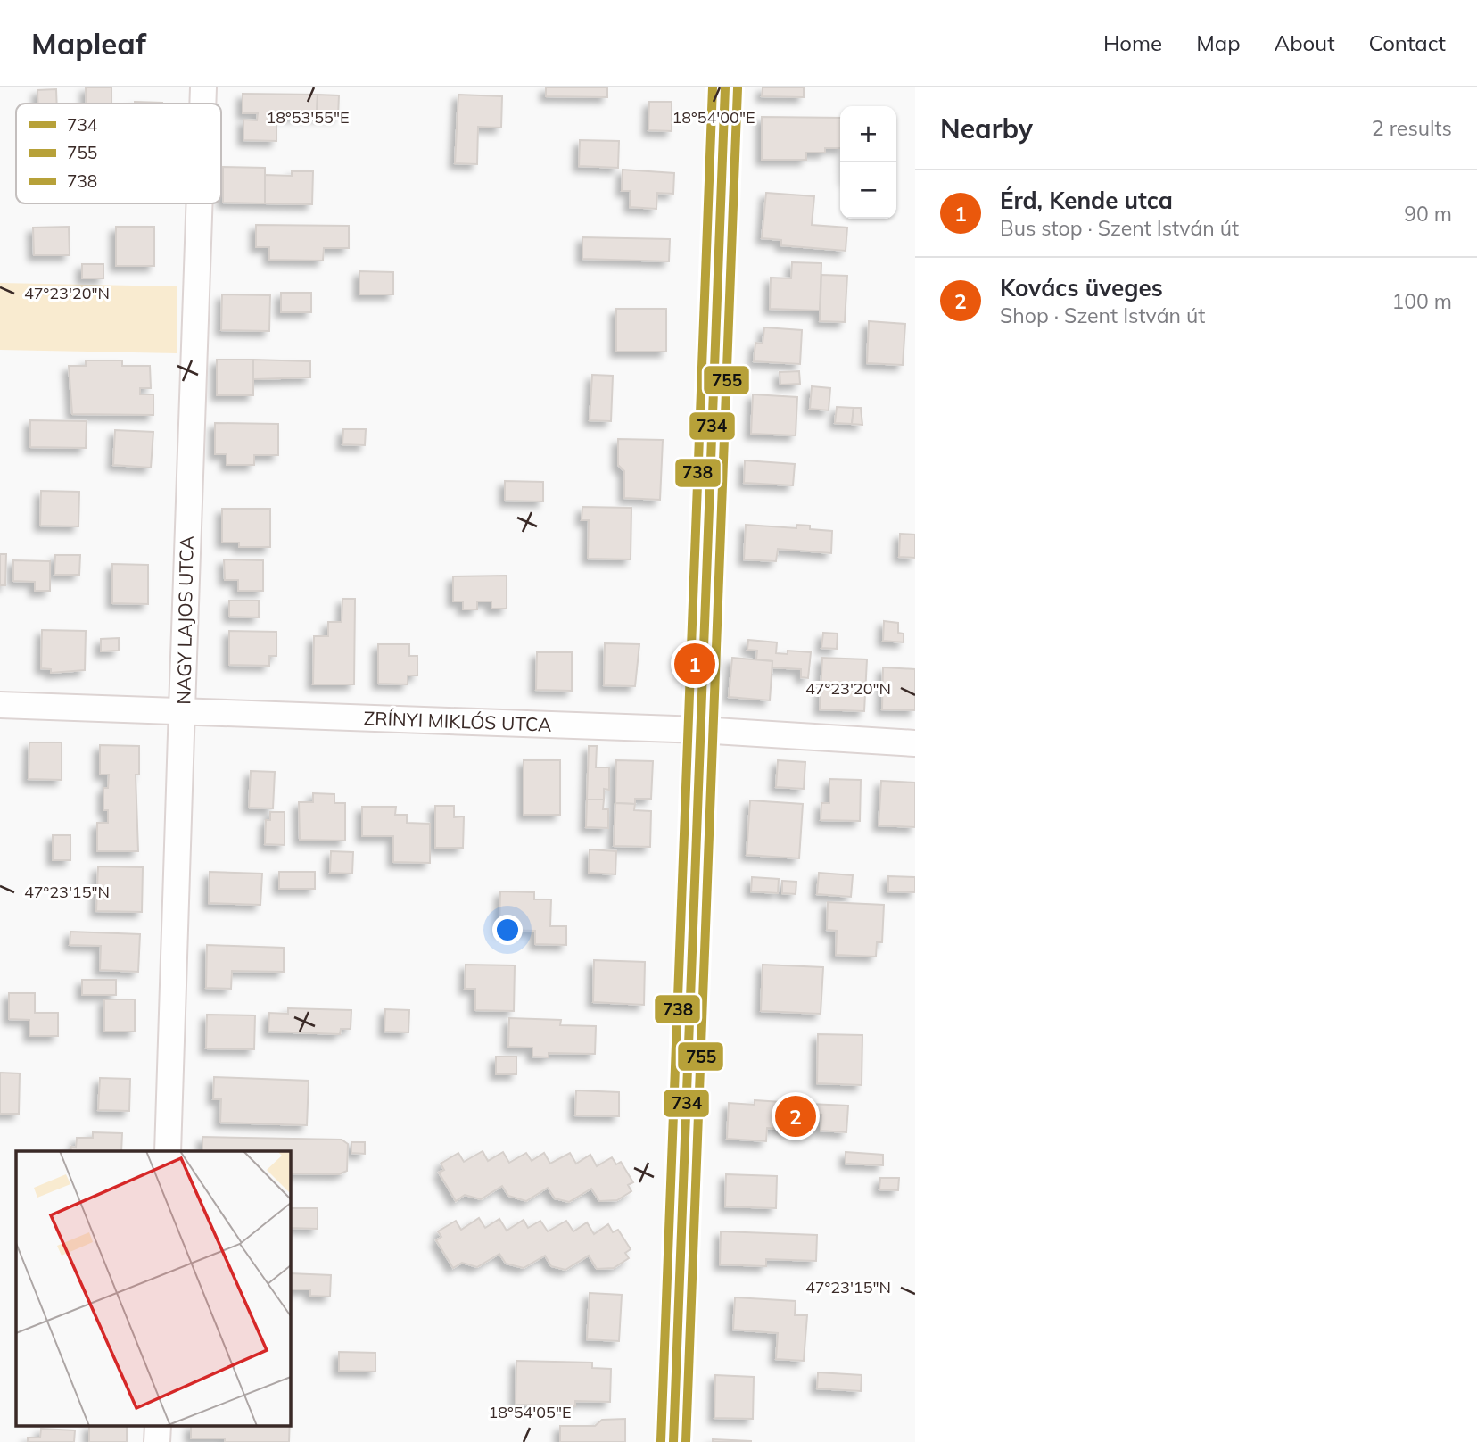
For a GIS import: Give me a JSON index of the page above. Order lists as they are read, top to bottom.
{
  "streets": {
    "street": ["NAGY LAJOS UTCA", "ZRÍNYI MIKLÓS UTCA"]
  },
  "crossings": [
    ["NAGY LAJOS UTCA", "ZRÍNYI MIKLÓS UTCA"]
  ],
  "lines": ["transit line 734", "transit line 738", "transit line 755"],
  "legend": ["734", "755", "738"],
  "page": {
    "header": "Mapleaf",
    "nav": [
      "Home",
      "Map",
      "About",
      "Contact"
    ],
    "heading": ["Nearby", "2 results"],
    "map_buttons": ["+", "−"],
    "list": [
      {
        "mark": "1",
        "name": "Érd, Kende utca",
        "note": "Bus stop · Szent István út",
        "value": "90 m"
      },
      {
        "mark": "2",
        "name": "Kovács üveges",
        "note": "Shop · Szent István út",
        "value": "100 m"
      }
    ],
    "pins": ["1", "2"]
  },
  "coordinates": [
    "18°54'00\"E",
    "18°53'55\"E",
    "47°23'20\"N",
    "47°23'15\"N",
    "18°54'05\"E"
  ]
}
